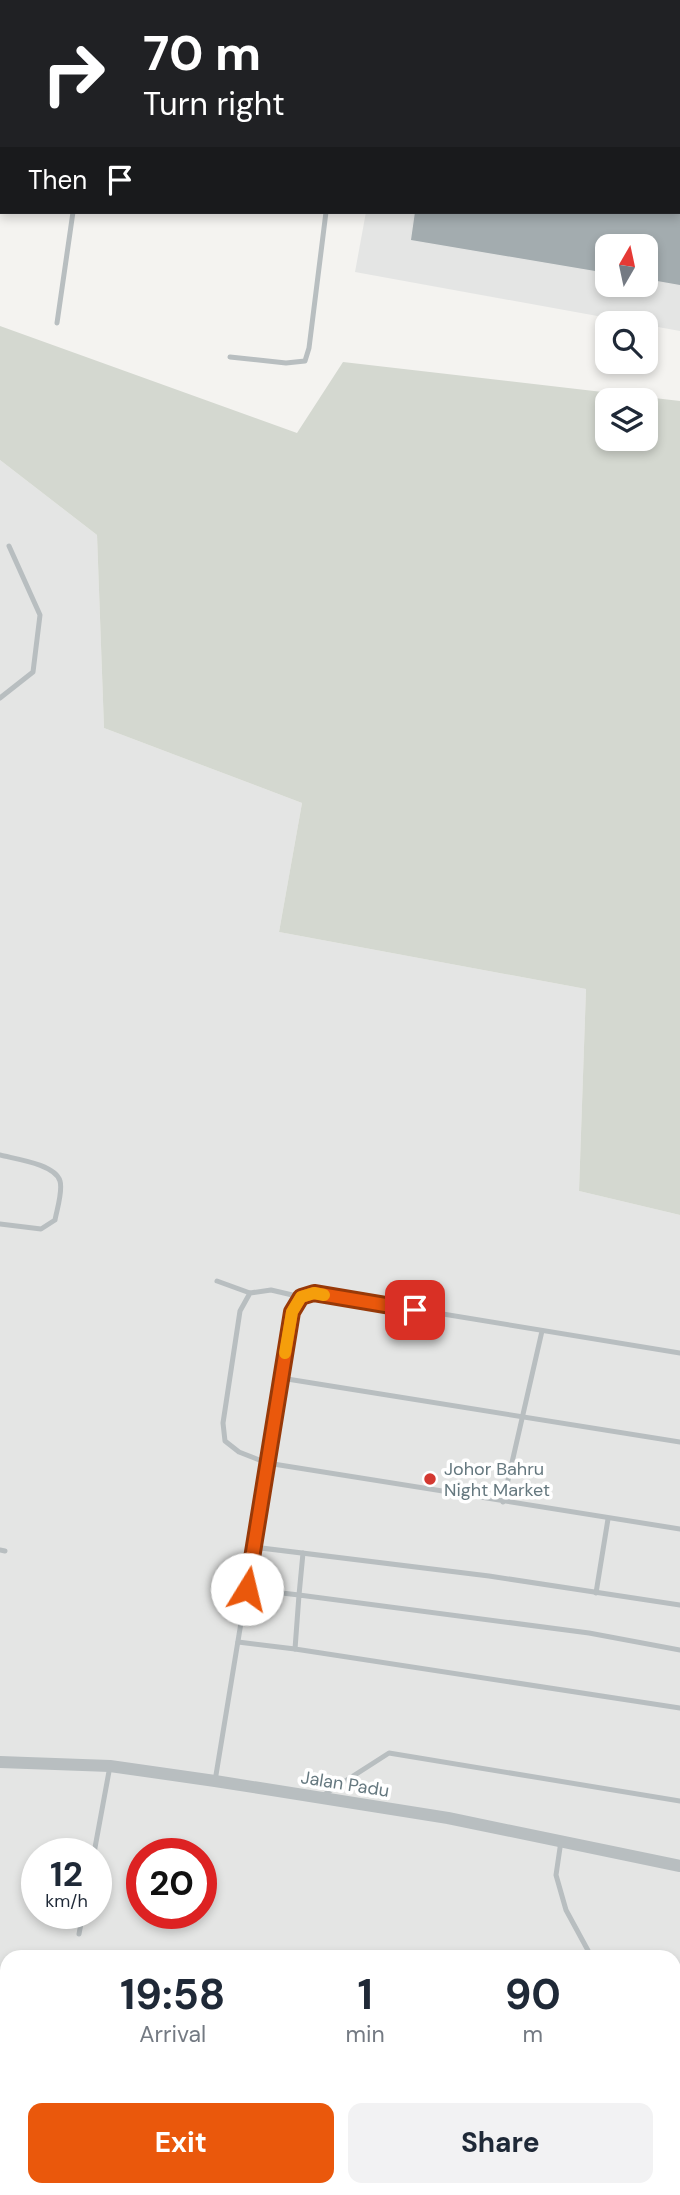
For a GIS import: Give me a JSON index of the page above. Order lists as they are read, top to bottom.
{
  "streets": {
    "street": ["Jalan Padu"]
  },
  "places": ["Johor Bahru Night Market"],
  "north": "top",
  "page": {
    "turn": ["70 m", "Turn right"],
    "then": "Then",
    "speed": "12 km/h",
    "limit": "20",
    "eta": [
      "19:58",
      "Arrival",
      "1",
      "min",
      "90",
      "m"
    ],
    "buttons": ["Exit", "Share"]
  }
}
